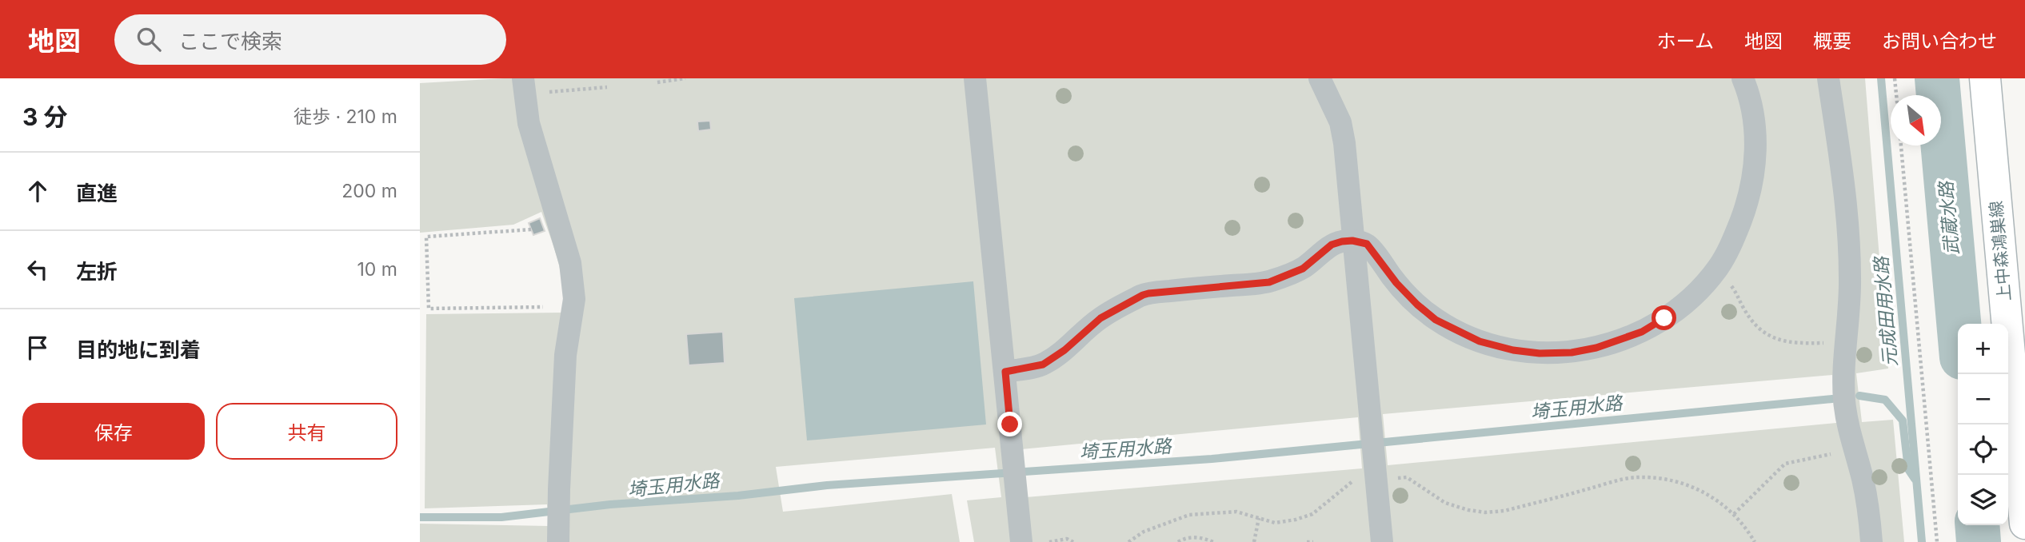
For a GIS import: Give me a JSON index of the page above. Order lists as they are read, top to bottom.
{
  "streets": {
    "main road": ["上中森鴻巣線"]
  },
  "water": ["武蔵水路", "元成田用水路", "埼玉用水路"],
  "north": "bottom right",
  "page": {
    "header": "地図",
    "search": "ここで検索",
    "nav": [
      "ホーム",
      "地図",
      "概要",
      "お問い合わせ"
    ],
    "heading": ["3 分", "徒歩 · 210 m"],
    "list": [
      ["直進", "200 m"],
      ["左折", "10 m"],
      "目的地に到着"
    ],
    "map_buttons": ["+", "−"],
    "buttons": ["保存", "共有"]
  }
}
